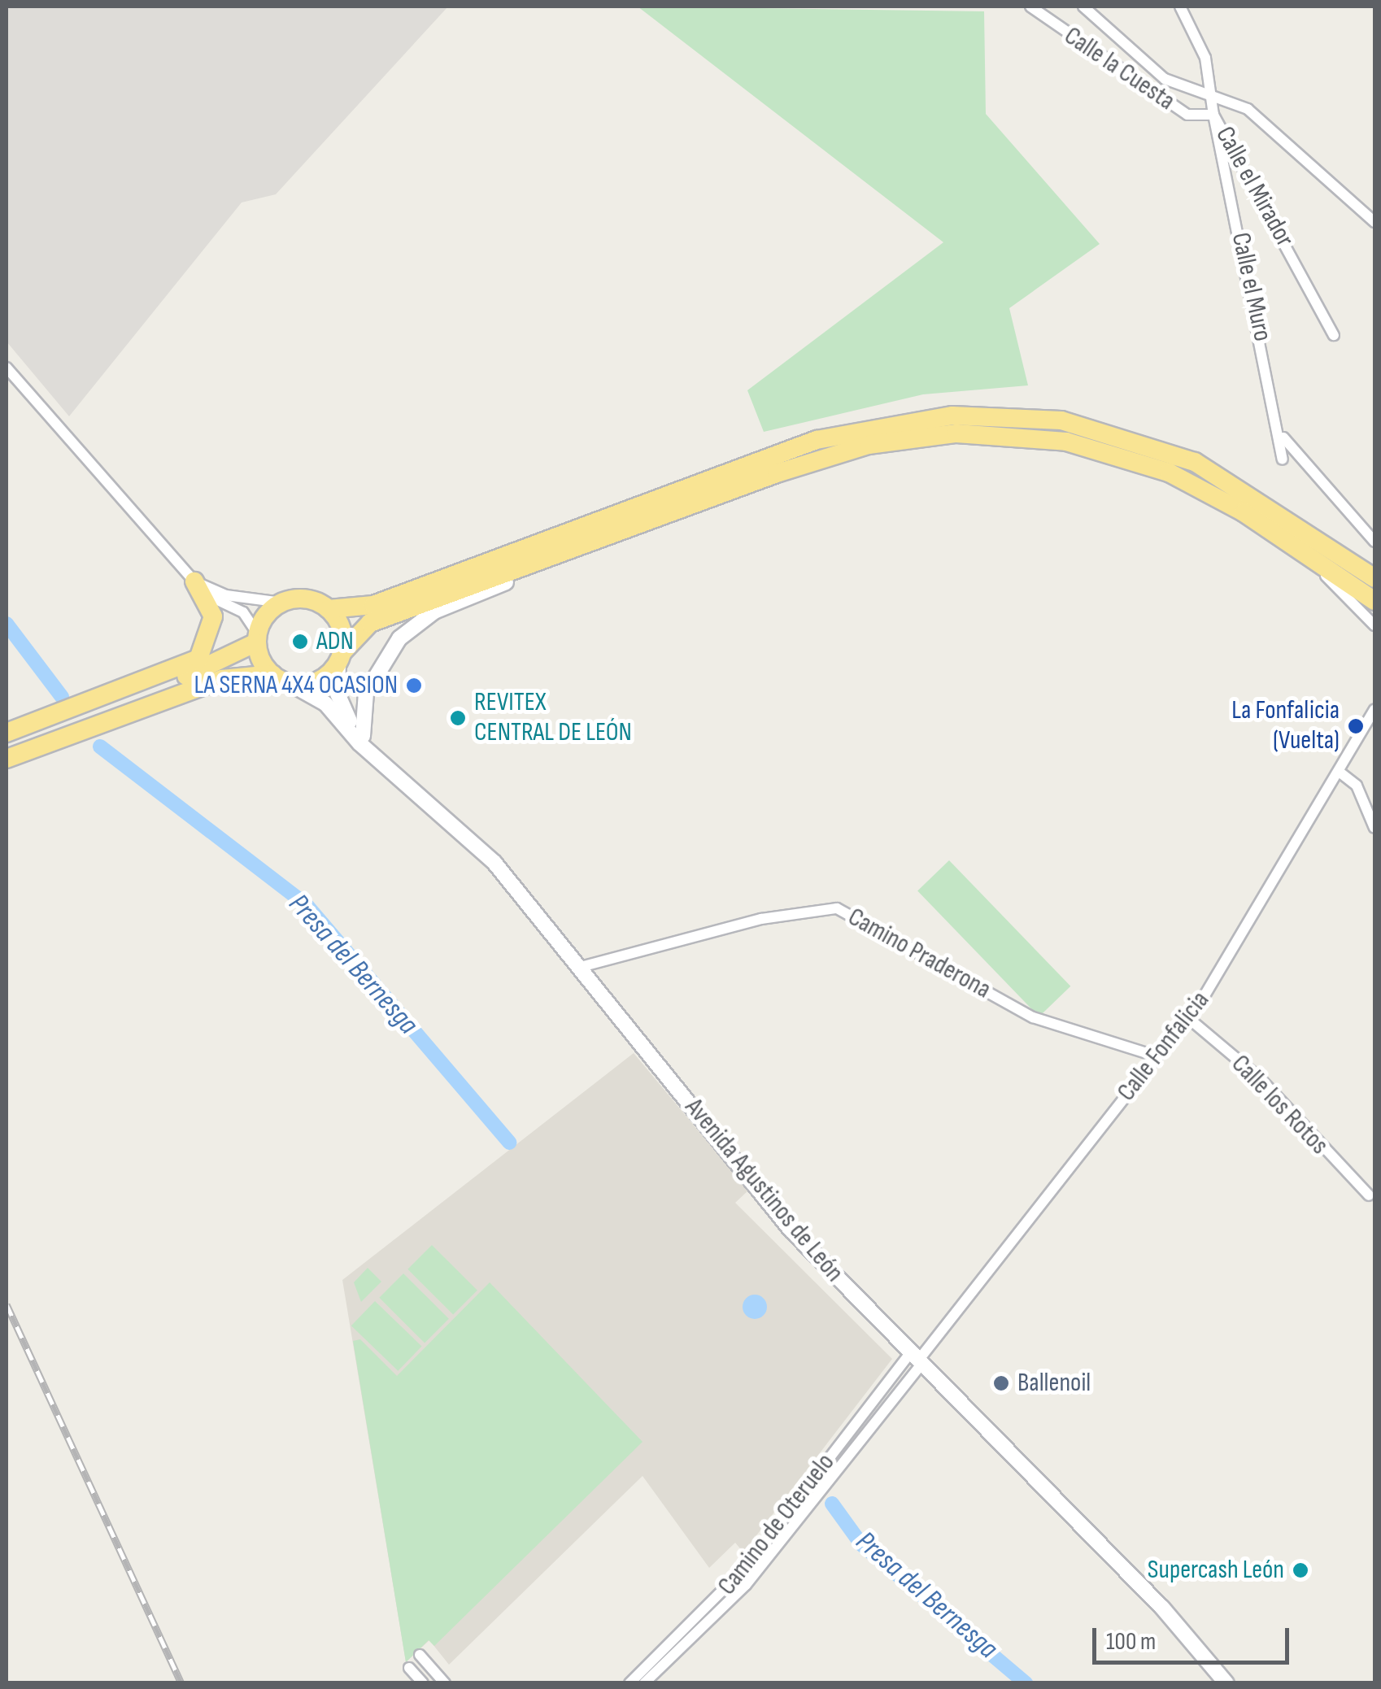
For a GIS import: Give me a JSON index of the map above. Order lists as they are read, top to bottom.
{
  "streets": {
    "street": [
      "Calle la Cuesta",
      "Calle el Mirador",
      "Calle el Muro",
      "Camino Praderona",
      "Calle Fonfalicia",
      "Calle los Rotos",
      "Avenida Agustinos de León",
      "Camino de Oteruelo"
    ]
  },
  "crossings": [
    ["Calle la Cuesta", "Calle el Mirador"],
    ["Calle la Cuesta", "Calle el Muro"],
    ["Calle el Mirador", "Calle el Muro"],
    ["Camino Praderona", "Calle Fonfalicia"],
    ["Camino Praderona", "Avenida Agustinos de León"],
    ["Calle Fonfalicia", "Calle los Rotos"],
    ["Calle Fonfalicia", "Avenida Agustinos de León"],
    ["Calle Fonfalicia", "Camino de Oteruelo"],
    ["Avenida Agustinos de León", "Camino de Oteruelo"]
  ],
  "water": ["Presa del Bernesga"],
  "places": [
    "ADN",
    "LA SERNA 4X4 OCASION",
    "REVITEX CENTRAL DE LEÓN",
    "La Fonfalicia (Vuelta)",
    "Ballenoil",
    "Supercash León"
  ],
  "scale_bar": "100 m"
}
